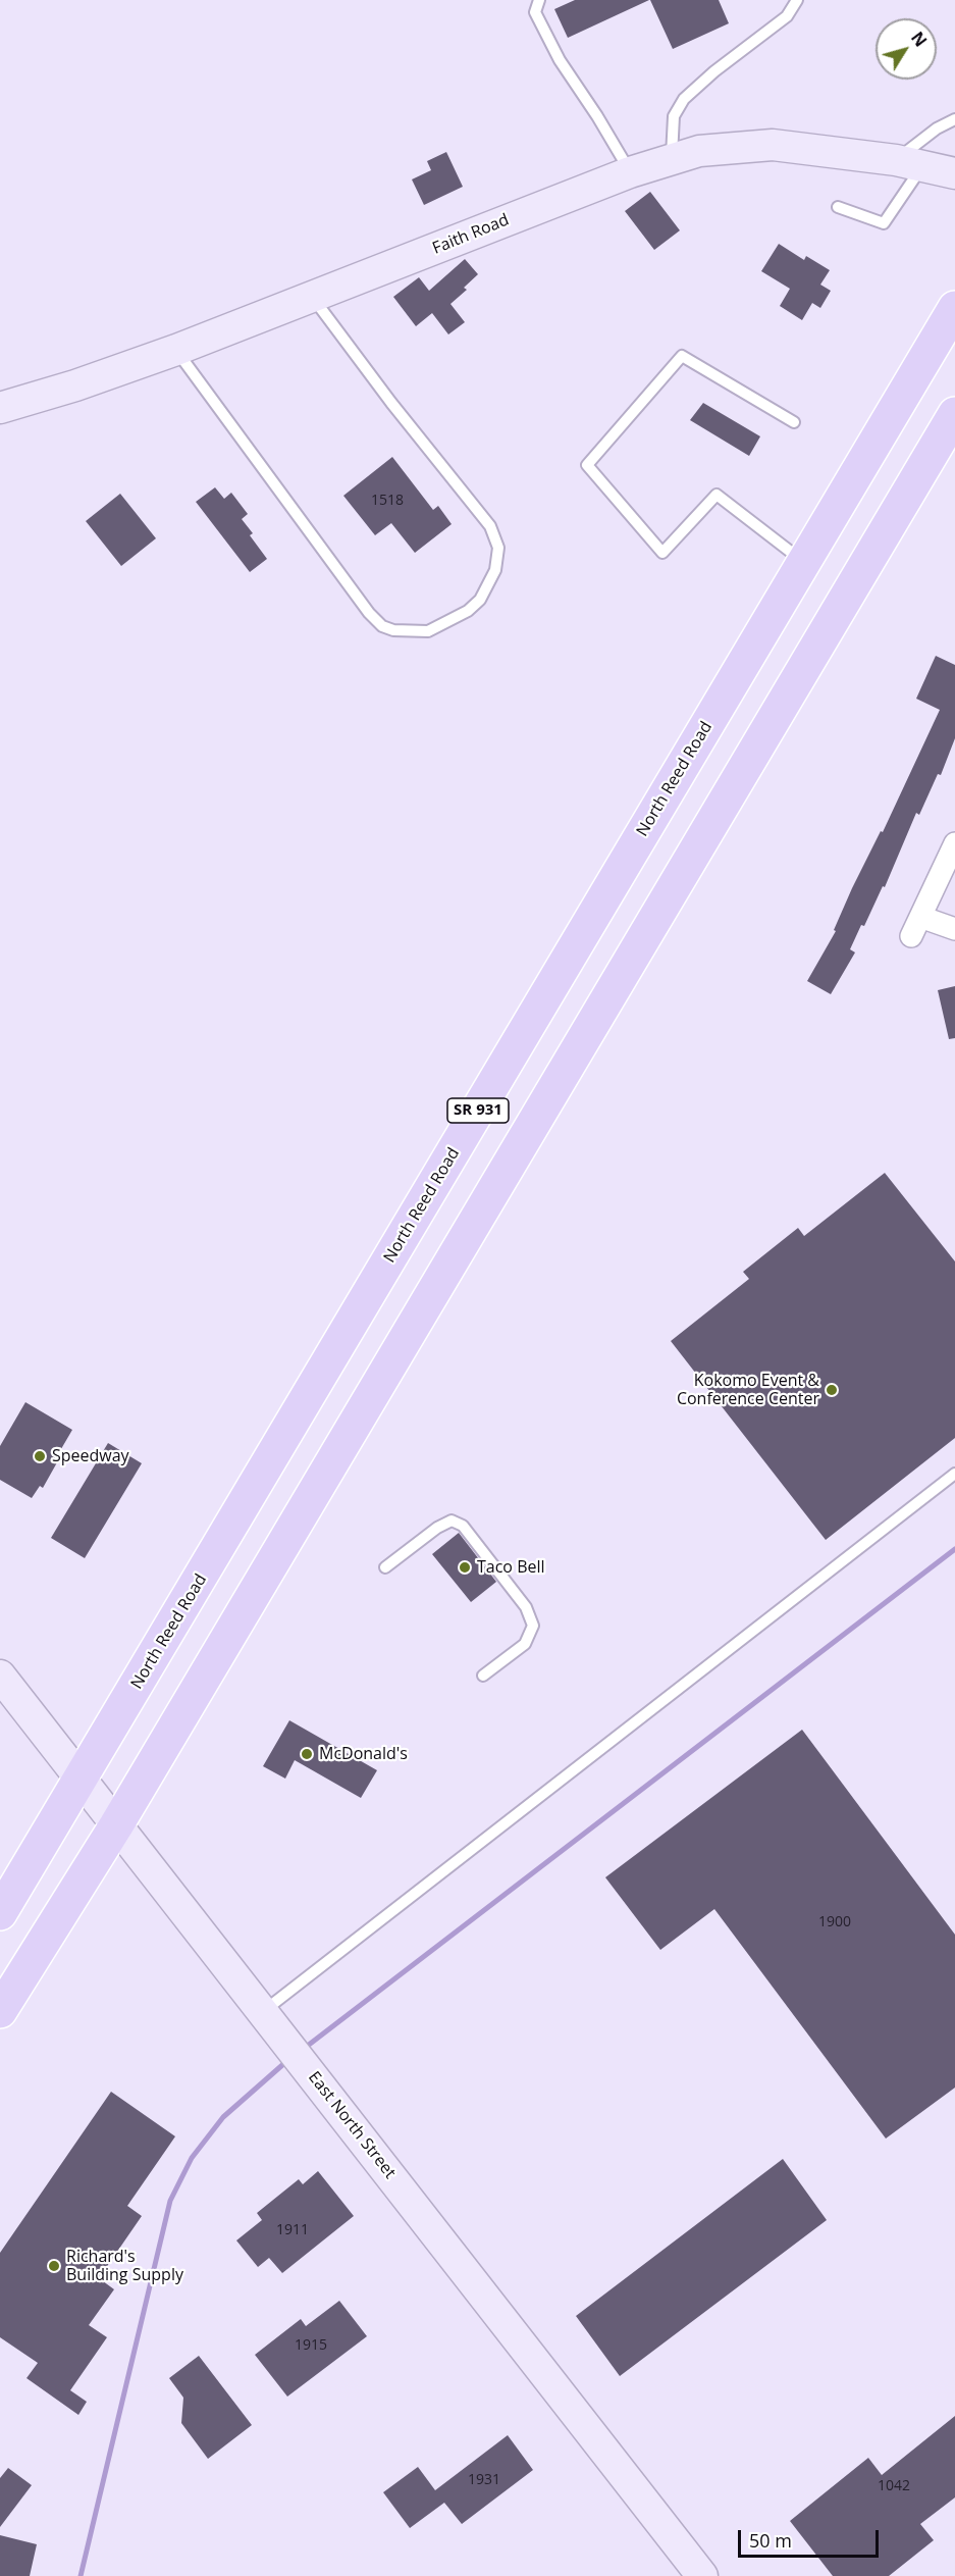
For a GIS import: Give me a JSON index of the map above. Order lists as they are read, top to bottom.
{
  "streets": {
    "main road": ["North Reed Road", "SR 931"],
    "street": ["Faith Road", "East North Street"]
  },
  "crossings": [
    ["North Reed Road", "East North Street"],
    ["SR 931", "East North Street"]
  ],
  "places": [
    "Kokomo Event & Conference Center",
    "Speedway",
    "Taco Bell",
    "McDonald's",
    "Richard's Building Supply"
  ],
  "house_numbers": [
    "1518",
    "1900",
    "1911",
    "1915",
    "1931",
    "1042"
  ],
  "scale_bar": "50 m",
  "north": "top right"
}
